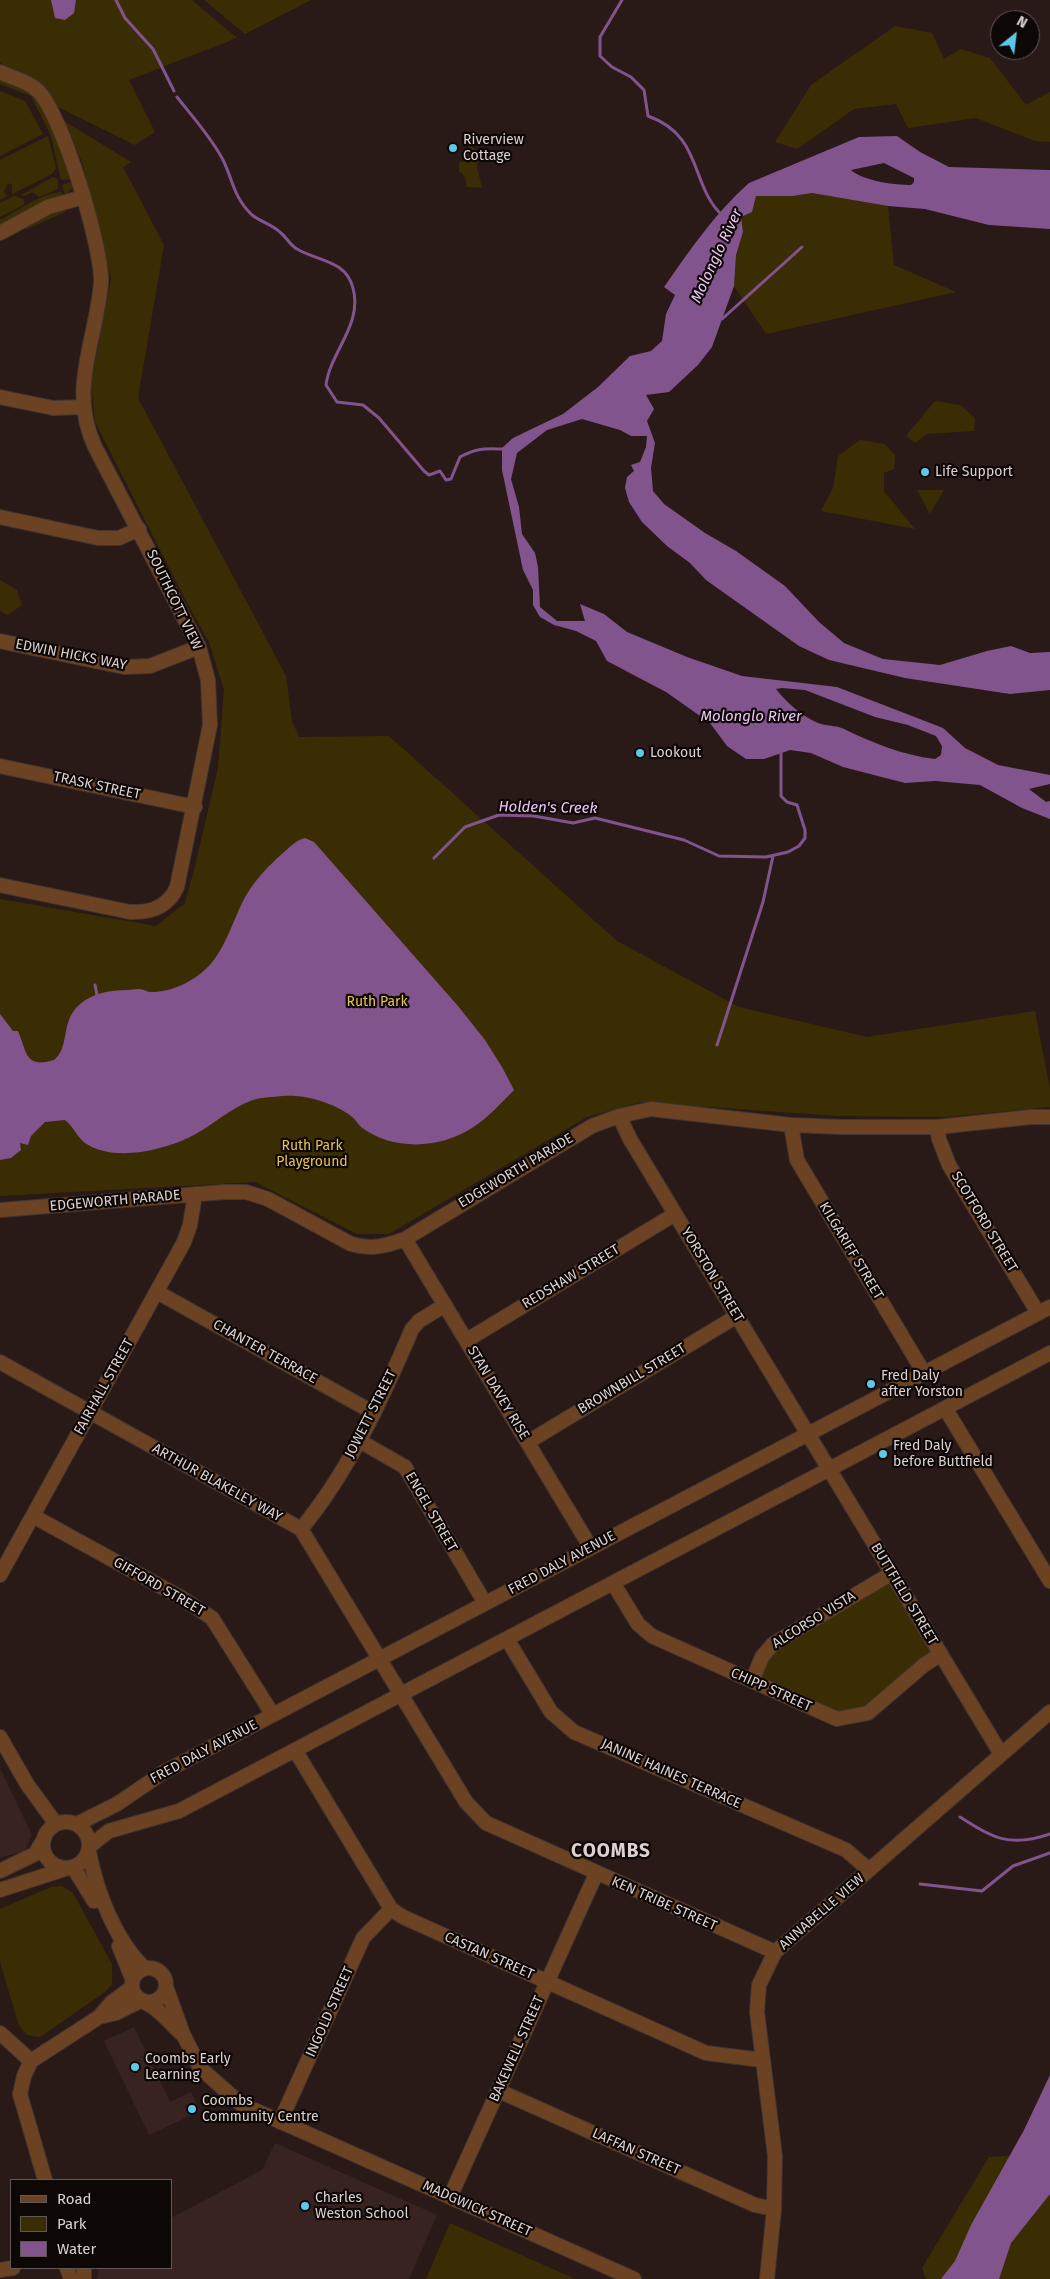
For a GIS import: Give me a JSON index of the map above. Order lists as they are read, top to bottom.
{
  "streets": {
    "street": [
      "SOUTHCOTT VIEW",
      "EDWIN HICKS WAY",
      "TRASK STREET",
      "EDGEWORTH PARADE",
      "SCOTFORD STREET",
      "KILGARIFF STREET",
      "YORSTON STREET",
      "REDSHAW STREET",
      "CHANTER TERRACE",
      "BROWNBILL STREET",
      "FAIRHALL STREET",
      "STAN DAVEY RISE",
      "JOWETT STREET",
      "ARTHUR BLAKELEY WAY",
      "ENGEL STREET",
      "FRED DALY AVENUE",
      "GIFFORD STREET",
      "BUTTFIELD STREET",
      "ALCORSO VISTA",
      "CHIPP STREET",
      "JANINE HAINES TERRACE",
      "KEN TRIBE STREET",
      "ANNABELLE VIEW",
      "CASTAN STREET",
      "INGOLD STREET",
      "BAKEWELL STREET",
      "LAFFAN STREET",
      "MADGWICK STREET"
    ]
  },
  "crossings": [
    ["SOUTHCOTT VIEW", "EDWIN HICKS WAY"],
    ["SOUTHCOTT VIEW", "TRASK STREET"],
    ["EDGEWORTH PARADE", "SCOTFORD STREET"],
    ["EDGEWORTH PARADE", "KILGARIFF STREET"],
    ["EDGEWORTH PARADE", "YORSTON STREET"],
    ["EDGEWORTH PARADE", "FAIRHALL STREET"],
    ["EDGEWORTH PARADE", "STAN DAVEY RISE"],
    ["SCOTFORD STREET", "FRED DALY AVENUE"],
    ["KILGARIFF STREET", "FRED DALY AVENUE"],
    ["YORSTON STREET", "REDSHAW STREET"],
    ["YORSTON STREET", "BROWNBILL STREET"],
    ["YORSTON STREET", "FRED DALY AVENUE"],
    ["YORSTON STREET", "BUTTFIELD STREET"],
    ["REDSHAW STREET", "STAN DAVEY RISE"],
    ["CHANTER TERRACE", "FAIRHALL STREET"],
    ["CHANTER TERRACE", "JOWETT STREET"],
    ["BROWNBILL STREET", "STAN DAVEY RISE"],
    ["FAIRHALL STREET", "ARTHUR BLAKELEY WAY"],
    ["FAIRHALL STREET", "GIFFORD STREET"],
    ["STAN DAVEY RISE", "JOWETT STREET"],
    ["STAN DAVEY RISE", "FRED DALY AVENUE"],
    ["JOWETT STREET", "ARTHUR BLAKELEY WAY"],
    ["JOWETT STREET", "ENGEL STREET"],
    ["ENGEL STREET", "FRED DALY AVENUE"],
    ["FRED DALY AVENUE", "GIFFORD STREET"],
    ["FRED DALY AVENUE", "BUTTFIELD STREET"],
    ["FRED DALY AVENUE", "KEN TRIBE STREET"],
    ["BUTTFIELD STREET", "ALCORSO VISTA"],
    ["BUTTFIELD STREET", "CHIPP STREET"],
    ["BUTTFIELD STREET", "ANNABELLE VIEW"],
    ["ALCORSO VISTA", "CHIPP STREET"],
    ["JANINE HAINES TERRACE", "ANNABELLE VIEW"],
    ["KEN TRIBE STREET", "ANNABELLE VIEW"],
    ["KEN TRIBE STREET", "BAKEWELL STREET"],
    ["ANNABELLE VIEW", "CASTAN STREET"],
    ["ANNABELLE VIEW", "LAFFAN STREET"],
    ["CASTAN STREET", "INGOLD STREET"],
    ["CASTAN STREET", "BAKEWELL STREET"],
    ["INGOLD STREET", "MADGWICK STREET"],
    ["BAKEWELL STREET", "LAFFAN STREET"],
    ["BAKEWELL STREET", "MADGWICK STREET"]
  ],
  "districts": ["COOMBS"],
  "water": ["Molonglo River", "Holden's Creek"],
  "parks": ["Ruth Park", "Ruth Park Playground"],
  "places": [
    "Riverview Cottage",
    "Life Support",
    "Lookout",
    "Fred Daly after Yorston",
    "Fred Daly before Buttfield",
    "Coombs Early Learning",
    "Coombs Community Centre",
    "Charles Weston School"
  ],
  "legend": ["Road", "Park", "Water"],
  "north": "top right"
}
